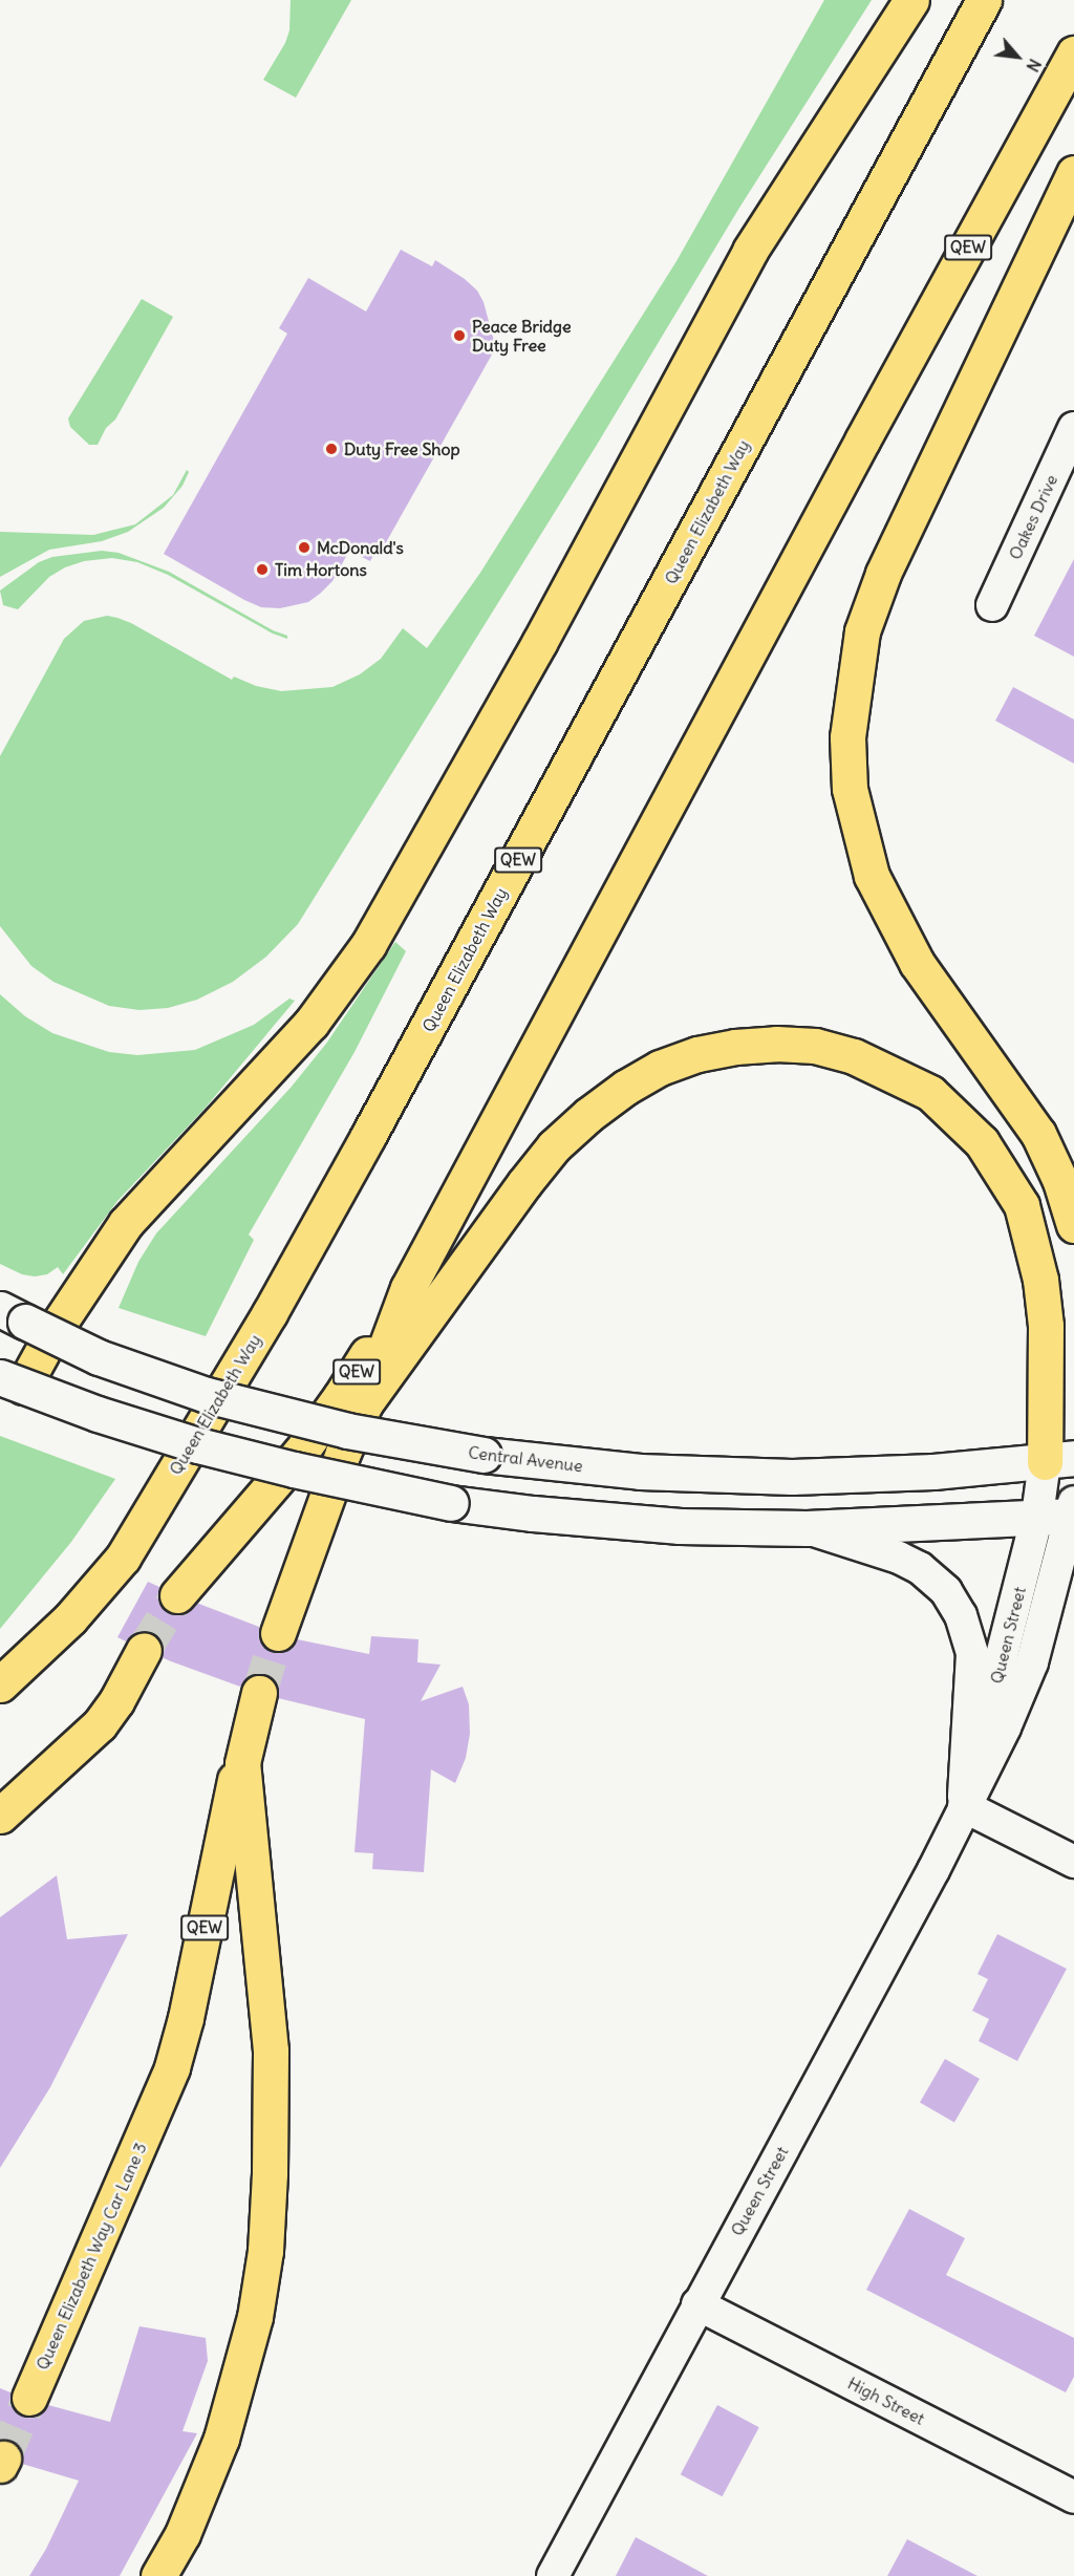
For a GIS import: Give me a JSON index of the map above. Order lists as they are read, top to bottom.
{
  "streets": {
    "highway": ["QEW", "Queen Elizabeth Way", "Queen Elizabeth Way Car Lane 3"],
    "main road": ["Central Avenue"],
    "street": ["Oakes Drive", "Queen Street", "High Street"]
  },
  "crossings": [
    ["QEW", "Queen Elizabeth Way Car Lane 3"],
    ["Central Avenue", "Queen Street"],
    ["Queen Street", "High Street"]
  ],
  "places": [
    "Peace Bridge Duty Free",
    "Duty Free Shop",
    "McDonald's",
    "Tim Hortons"
  ],
  "north": "bottom right"
}
